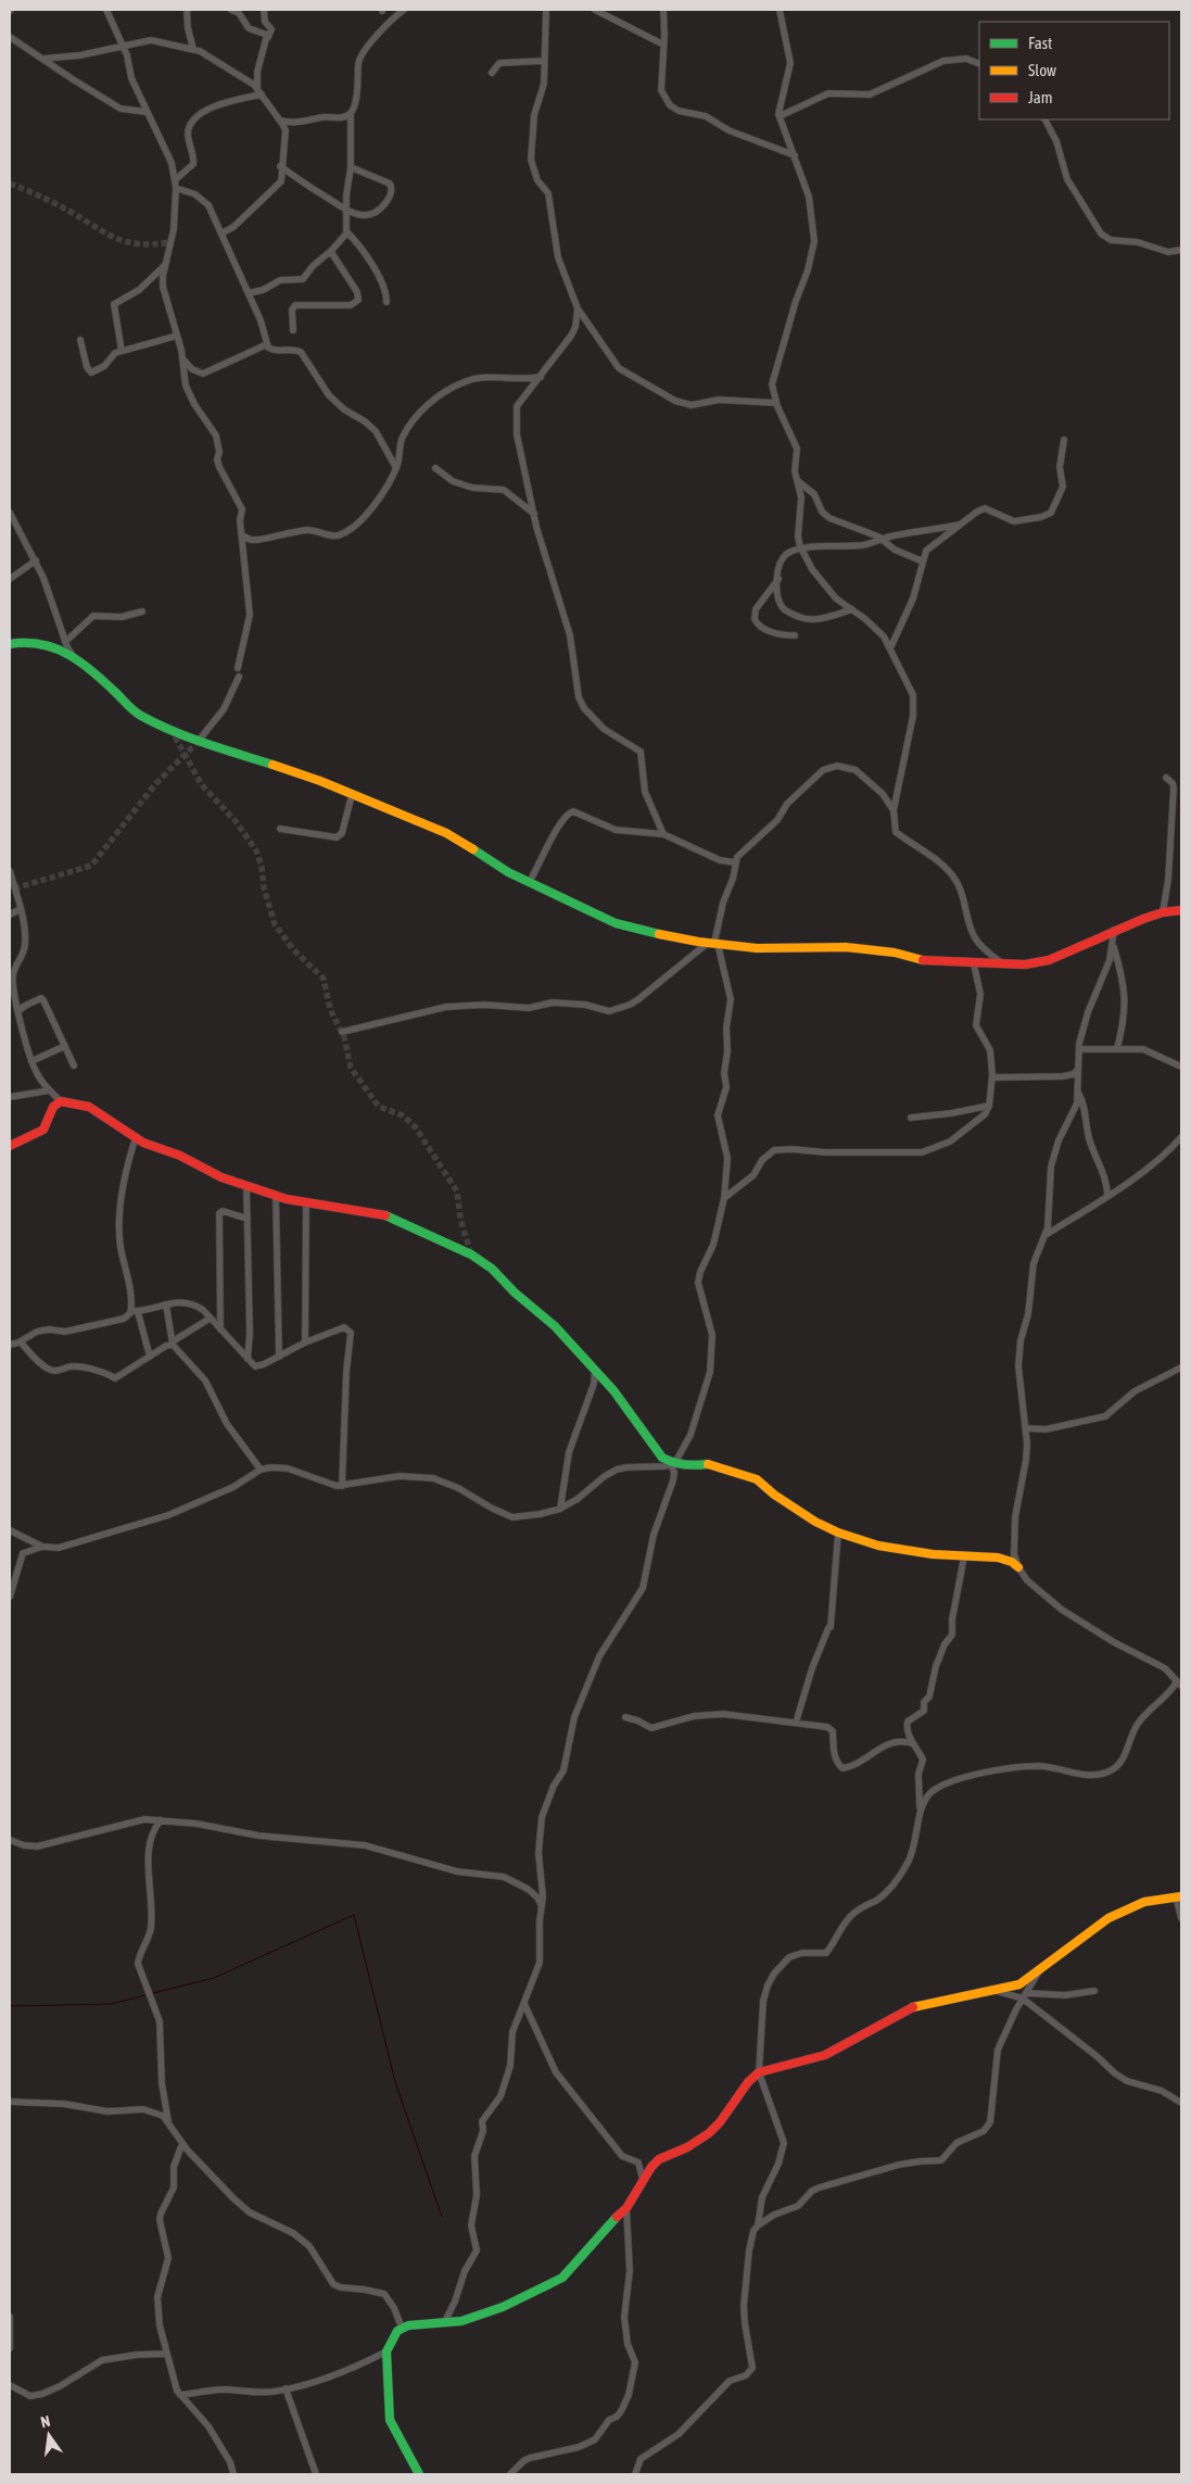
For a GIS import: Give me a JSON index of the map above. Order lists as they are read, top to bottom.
{
  "legend": ["Fast", "Slow", "Jam"],
  "north": "top"
}
